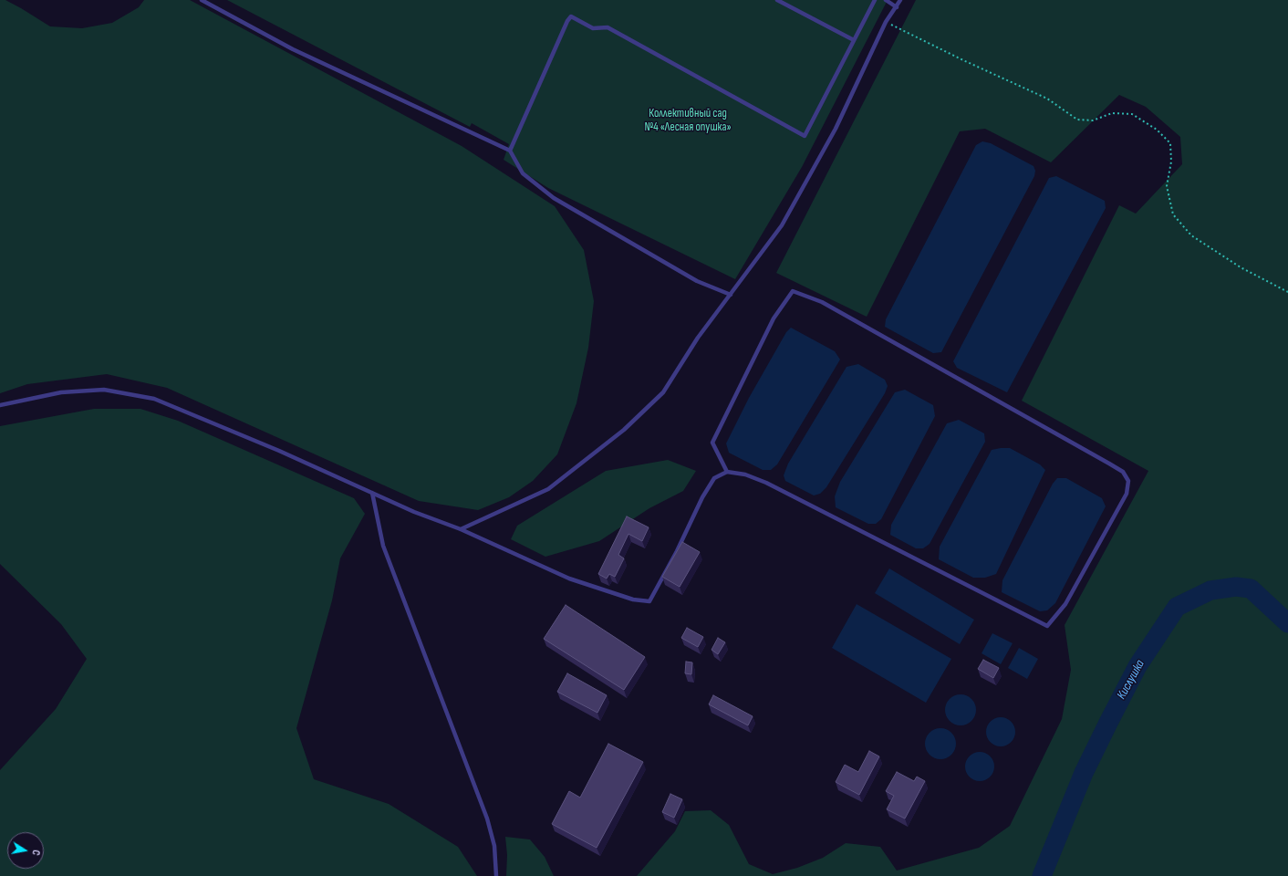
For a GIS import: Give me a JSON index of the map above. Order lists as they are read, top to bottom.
{
  "water": ["Кислушка"],
  "parks": ["Коллективный сад №4 «Лесная опушка»"],
  "north": "right"
}
